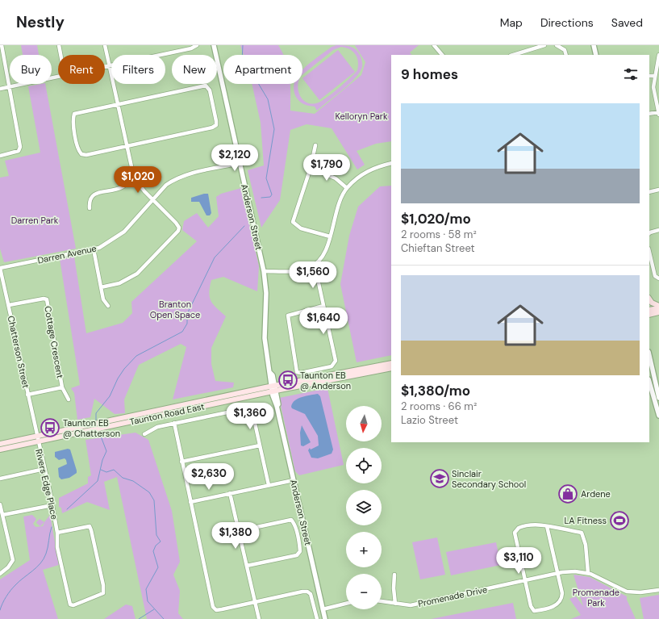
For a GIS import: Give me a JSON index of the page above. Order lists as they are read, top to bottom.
{
  "streets": {
    "main road": ["Taunton Road East"],
    "street": [
      "Anderson Street",
      "Darren Avenue",
      "Cottage Crescent",
      "Chatterson Street",
      "Rivers Edge Place",
      "Promenade Drive"
    ]
  },
  "crossings": [
    ["Anderson Street", "Darren Avenue"],
    ["Anderson Street", "Taunton Road East"],
    ["Darren Avenue", "Chatterson Street"],
    ["Cottage Crescent", "Chatterson Street"],
    ["Chatterson Street", "Taunton Road East"],
    ["Chatterson Street", "Rivers Edge Place"],
    ["Taunton Road East", "Rivers Edge Place"]
  ],
  "parks": [
    "Kelloryn Park",
    "Darren Park",
    "Branton Open Space",
    "Promenade Park"
  ],
  "places": {
    "bus stop": ["Taunton EB @ Anderson", "Taunton EB @ Chatterson"],
    "school or university": ["Sinclair Secondary School"],
    "shop": ["Ardene"],
    "sports": ["LA Fitness"]
  },
  "north": "bottom",
  "page": {
    "header": "Nestly",
    "nav": ["Map", "Directions", "Saved"],
    "chip": [
      "Buy",
      "Rent",
      "Filters",
      "New",
      "Apartment"
    ],
    "heading": "9 homes",
    "list": [
      {
        "name": "$1,020/mo",
        "note": "2 rooms · 58 m² · Chieftan Street"
      },
      {
        "name": "$1,380/mo",
        "note": "2 rooms · 66 m² · Lazio Street"
      }
    ],
    "price": [
      "$2,120",
      "$1,790",
      "$1,020",
      "$1,560",
      "$1,640",
      "$1,360",
      "$2,630",
      "$1,380",
      "$3,110"
    ],
    "map_buttons": ["+", "−"]
  }
}
